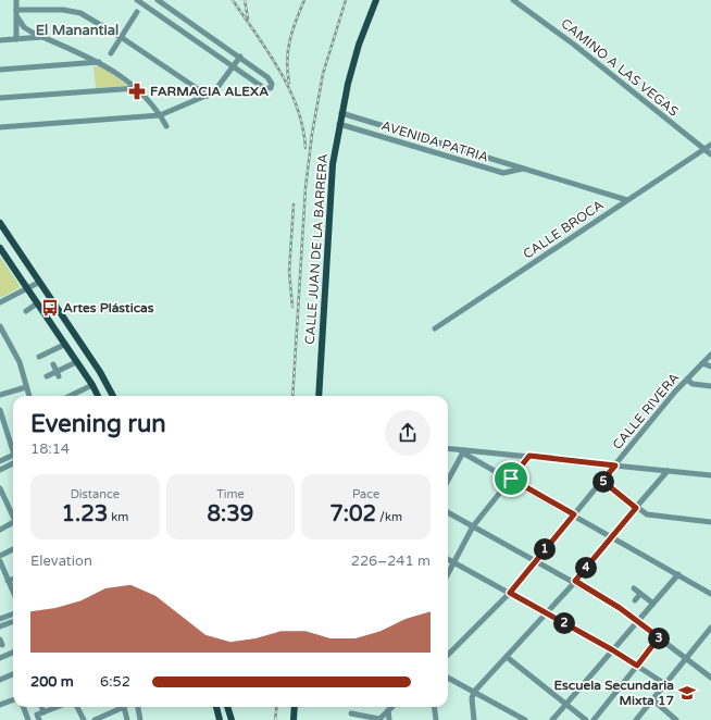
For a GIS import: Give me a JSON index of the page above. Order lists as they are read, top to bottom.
{
  "streets": {
    "main road": ["CALLE JUAN DE LA BARRERA"],
    "street": [
      "CAMINO A LAS VEGAS",
      "AVENIDA PATRIA",
      "CALLE BROCA",
      "CALLE RIVERA"
    ]
  },
  "crossings": [
    ["CAMINO A LAS VEGAS", "CALLE BROCA"],
    ["AVENIDA PATRIA", "CALLE BROCA"],
    ["AVENIDA PATRIA", "CALLE JUAN DE LA BARRERA"]
  ],
  "districts": ["El Manantial"],
  "places": {
    "pharmacy": ["FARMACIA ALEXA"],
    "bus stop": ["Artes Plásticas"],
    "school or university": ["Escuela Secundaria Mixta 17"]
  },
  "page": {
    "heading": ["Evening run", "18:14"],
    "stats": [
      ["Distance", "1.23 km"],
      ["Time", "8:39"],
      ["Pace", "7:02 /km"]
    ],
    "pins": [
      "5",
      "1",
      "4",
      "2",
      "3"
    ],
    "chart": ["Elevation", "226–241 m"],
    "list": [
      {
        "name": "200 m",
        "note": "6:52"
      }
    ]
  }
}
